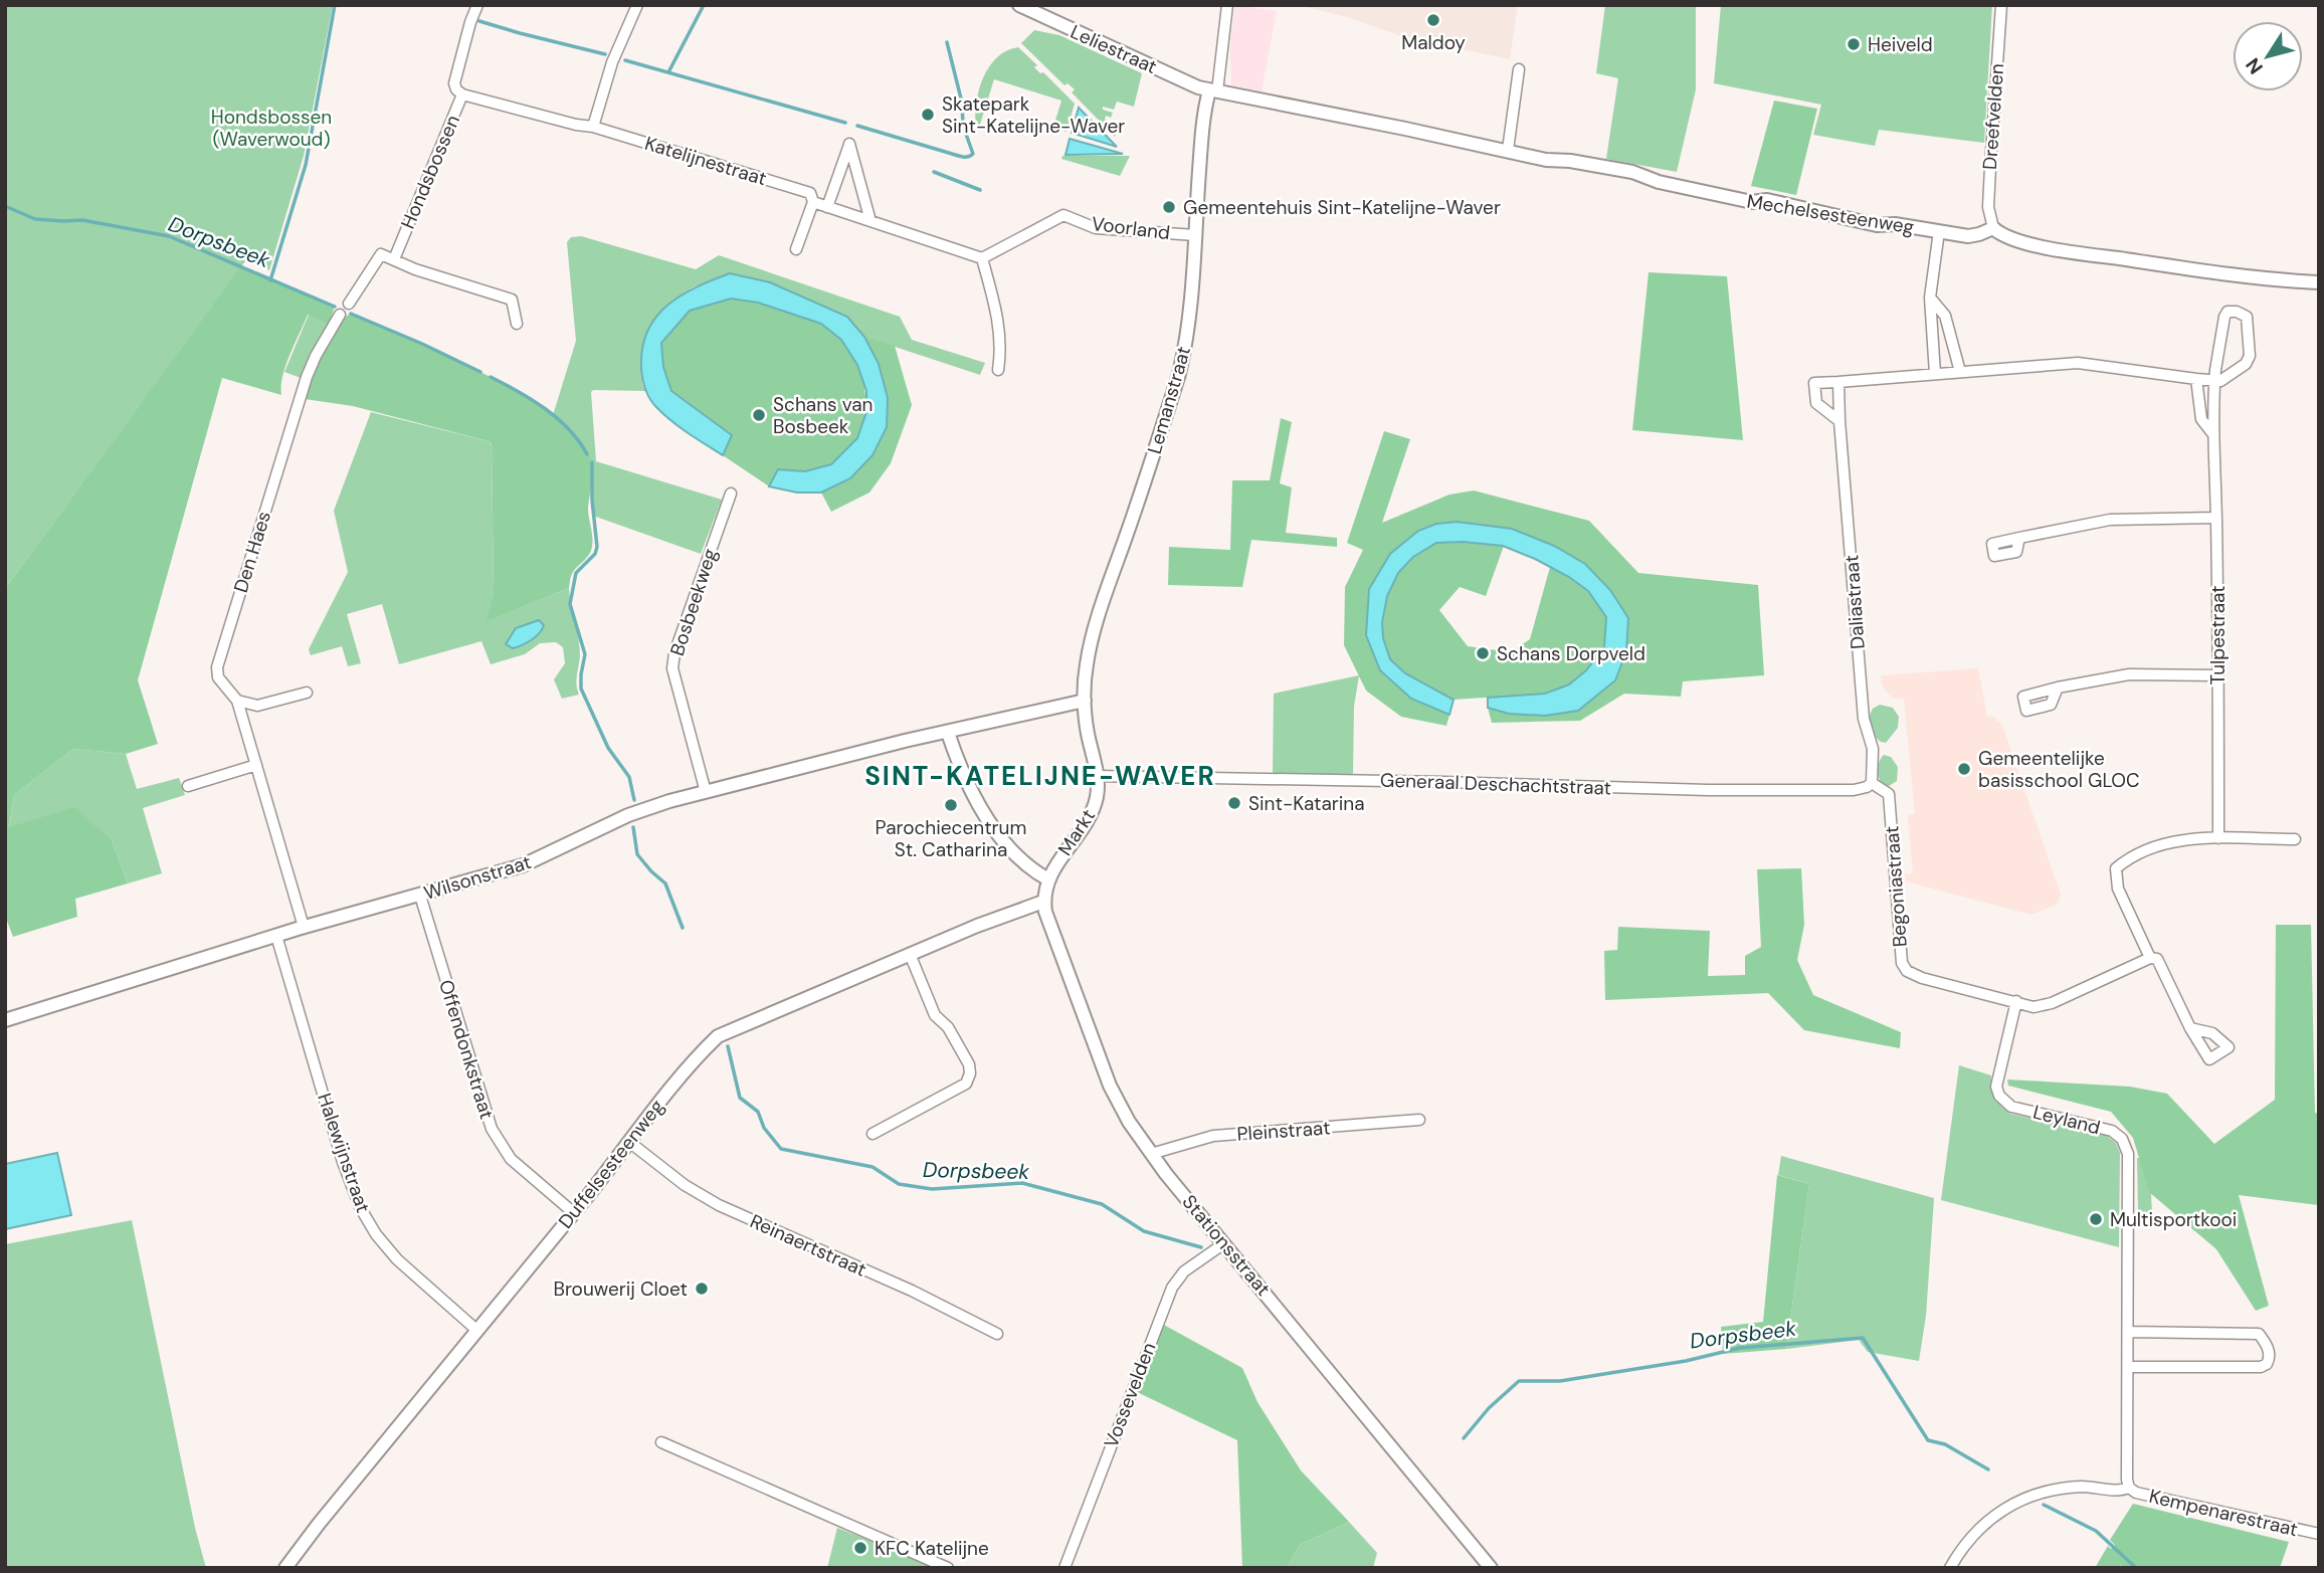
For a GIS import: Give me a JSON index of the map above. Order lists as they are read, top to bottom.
{
  "streets": {
    "street": [
      "Leliestraat",
      "Dreefvelden",
      "Katelijnestraat",
      "Hondsbossen",
      "Mechelsesteenweg",
      "Voorland",
      "Lemanstraat",
      "Den Haes",
      "Bosbeekweg",
      "Daliastraat",
      "Tulpestraat",
      "Generaal Deschachtstraat",
      "Markt",
      "Wilsonstraat",
      "Begoniastraat",
      "Offendonkstraat",
      "Leyland",
      "Pleinstraat",
      "Halewijnstraat",
      "Duffelsesteenweg",
      "Reinaertstraat",
      "Stationsstraat",
      "Vossevelden",
      "Kempenarestraat"
    ]
  },
  "crossings": [
    ["Leliestraat", "Mechelsesteenweg"],
    ["Leliestraat", "Lemanstraat"],
    ["Dreefvelden", "Mechelsesteenweg"],
    ["Katelijnestraat", "Hondsbossen"],
    ["Katelijnestraat", "Voorland"],
    ["Mechelsesteenweg", "Lemanstraat"],
    ["Voorland", "Lemanstraat"],
    ["Lemanstraat", "Markt"],
    ["Den Haes", "Wilsonstraat"],
    ["Bosbeekweg", "Wilsonstraat"],
    ["Daliastraat", "Generaal Deschachtstraat"],
    ["Daliastraat", "Begoniastraat"],
    ["Generaal Deschachtstraat", "Markt"],
    ["Generaal Deschachtstraat", "Begoniastraat"],
    ["Markt", "Stationsstraat"],
    ["Wilsonstraat", "Offendonkstraat"],
    ["Wilsonstraat", "Halewijnstraat"],
    ["Begoniastraat", "Leyland"],
    ["Offendonkstraat", "Duffelsesteenweg"],
    ["Leyland", "Kempenarestraat"],
    ["Pleinstraat", "Stationsstraat"],
    ["Halewijnstraat", "Duffelsesteenweg"],
    ["Duffelsesteenweg", "Reinaertstraat"],
    ["Duffelsesteenweg", "Stationsstraat"],
    ["Stationsstraat", "Vossevelden"]
  ],
  "districts": ["SINT-KATELIJNE-WAVER"],
  "water": ["Dorpsbeek"],
  "parks": ["Hondsbossen (Waverwoud)"],
  "places": [
    "Maldoy",
    "Heiveld",
    "Skatepark Sint-Katelijne-Waver",
    "Gemeentehuis Sint-Katelijne-Waver",
    "Schans van Bosbeek",
    "Schans Dorpveld",
    "Gemeentelijke basisschool GLOC",
    "Sint-Katarina",
    "Parochiecentrum St. Catharina",
    "Multisportkooi",
    "Brouwerij Cloet",
    "KFC Katelijne"
  ],
  "north": "bottom left"
}
